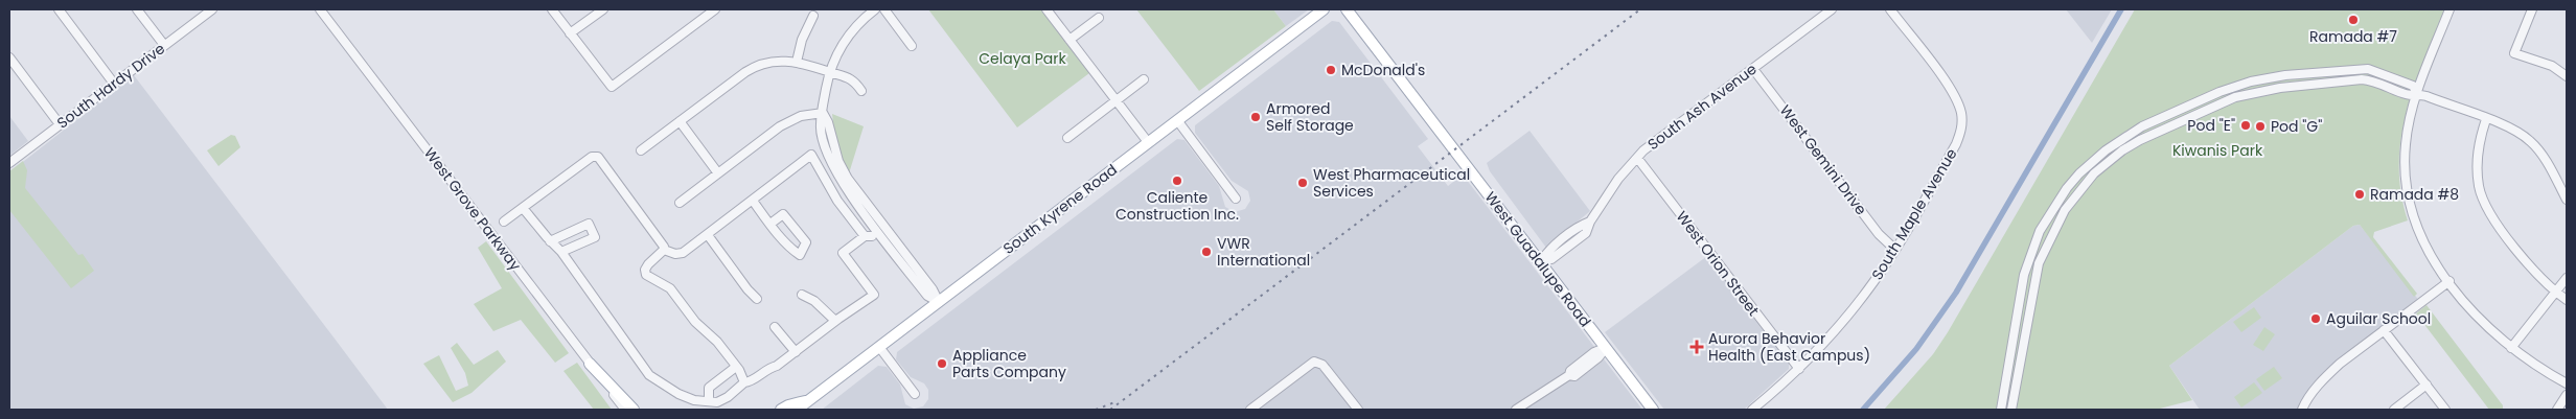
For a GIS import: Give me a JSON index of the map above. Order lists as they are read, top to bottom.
{
  "streets": {
    "main road": ["South Kyrene Road", "West Guadalupe Road"],
    "street": [
      "South Hardy Drive",
      "South Ash Avenue",
      "West Gemini Drive",
      "West Grove Parkway",
      "South Maple Avenue",
      "West Orion Street"
    ]
  },
  "crossings": [
    ["South Ash Avenue", "West Gemini Drive"],
    ["South Ash Avenue", "West Guadalupe Road"],
    ["South Ash Avenue", "West Orion Street"],
    ["West Gemini Drive", "South Maple Avenue"],
    ["South Maple Avenue", "West Orion Street"]
  ],
  "parks": ["Celaya Park", "Kiwanis Park"],
  "places": {
    "other": [
      "Ramada #7",
      "McDonald's",
      "Armored Self Storage",
      "Pod \"E\"",
      "Pod \"G\"",
      "Caliente Construction Inc.",
      "West Pharmaceutical Services",
      "Ramada #8",
      "VWR International",
      "Aguilar School",
      "Appliance Parts Company"
    ],
    "health": ["Aurora Behavior Health (East Campus)"]
  }
}
